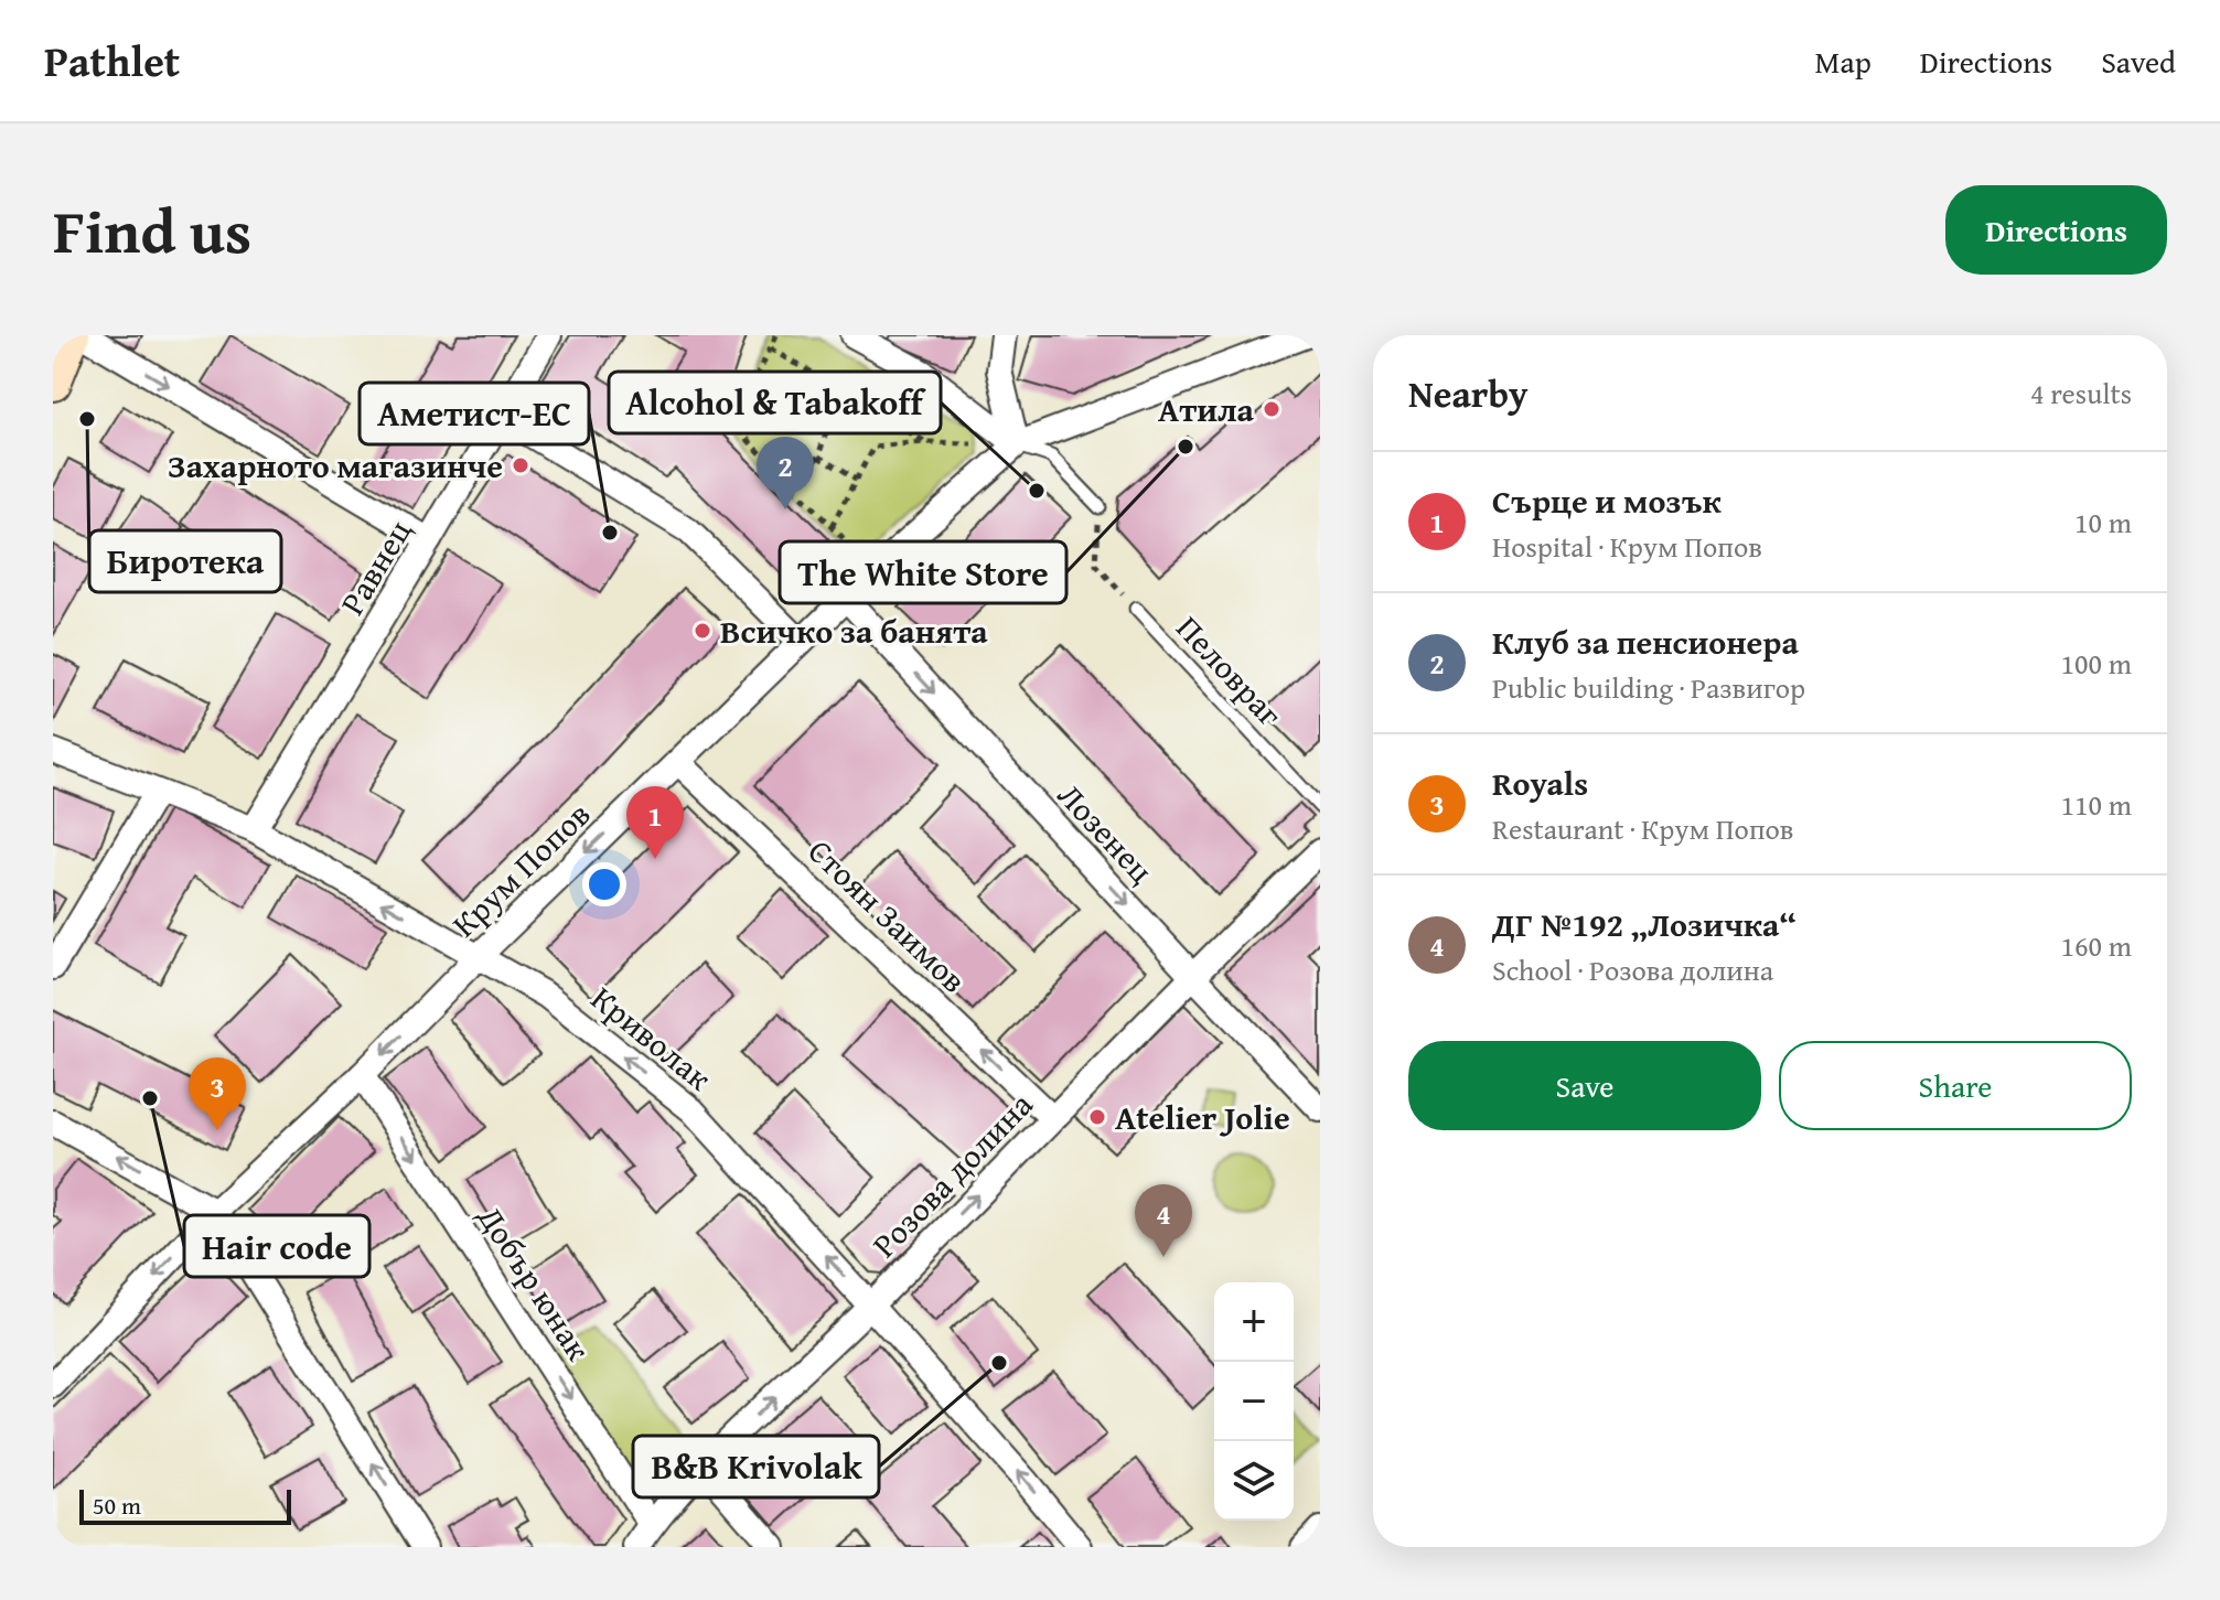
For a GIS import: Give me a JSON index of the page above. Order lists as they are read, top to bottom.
{
  "streets": {
    "street": [
      "Равнец",
      "Лозенец",
      "Крум Попов",
      "Стоян Заимов",
      "Криволак",
      "Розова долина",
      "Добър юнак"
    ],
    "lane": ["Пеловраг"]
  },
  "crossings": [
    ["Равнец", "Криволак"],
    ["Лозенец", "Крум Попов"],
    ["Лозенец", "Розова долина"],
    ["Крум Попов", "Стоян Заимов"],
    ["Крум Попов", "Криволак"],
    ["Крум Попов", "Добър юнак"],
    ["Стоян Заимов", "Розова долина"],
    ["Криволак", "Розова долина"],
    ["Розова долина", "Добър юнак"]
  ],
  "one_way": [
    "Лозенец",
    "Крум Попов",
    "Стоян Заимов",
    "Криволак",
    "Розова долина"
  ],
  "places": [
    "Атила",
    "Биротека",
    "The White Store",
    "Захарното магазинче",
    "Alcohol & Tabakoff",
    "Аметист-ЕС",
    "Всичко за банята",
    "Hair code",
    "Atelier Jolie",
    "B&B Krivolak"
  ],
  "scale_bar": "50 m",
  "page": {
    "header": "Pathlet",
    "nav": ["Map", "Directions", "Saved"],
    "title": "Find us",
    "buttons": [
      "Directions",
      ["Save", "Share"]
    ],
    "heading": ["Nearby", "4 results"],
    "pins": [
      "2",
      "1",
      "3",
      "4"
    ],
    "list": [
      {
        "mark": "1",
        "name": "Сърце и мозък",
        "note": "Hospital · Крум Попов",
        "value": "10 m"
      },
      {
        "mark": "2",
        "name": "Клуб за пенсионера",
        "note": "Public building · Развигор",
        "value": "100 m"
      },
      {
        "mark": "3",
        "name": "Royals",
        "note": "Restaurant · Крум Попов",
        "value": "110 m"
      },
      {
        "mark": "4",
        "name": "ДГ №192 „Лозичка“",
        "note": "School · Розова долина",
        "value": "160 m"
      }
    ],
    "map_buttons": ["+", "−"],
    "scale": "50 m"
  }
}
